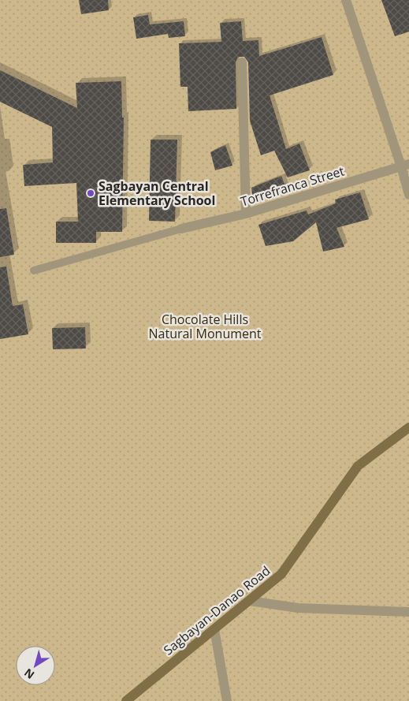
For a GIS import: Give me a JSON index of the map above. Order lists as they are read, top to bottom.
{
  "streets": {
    "main road": ["Sagbayan-Danao Road"],
    "street": ["Torrefranca Street"]
  },
  "parks": ["Chocolate Hills Natural Monument"],
  "places": ["Sagbayan Central Elementary School"],
  "north": "bottom left"
}
